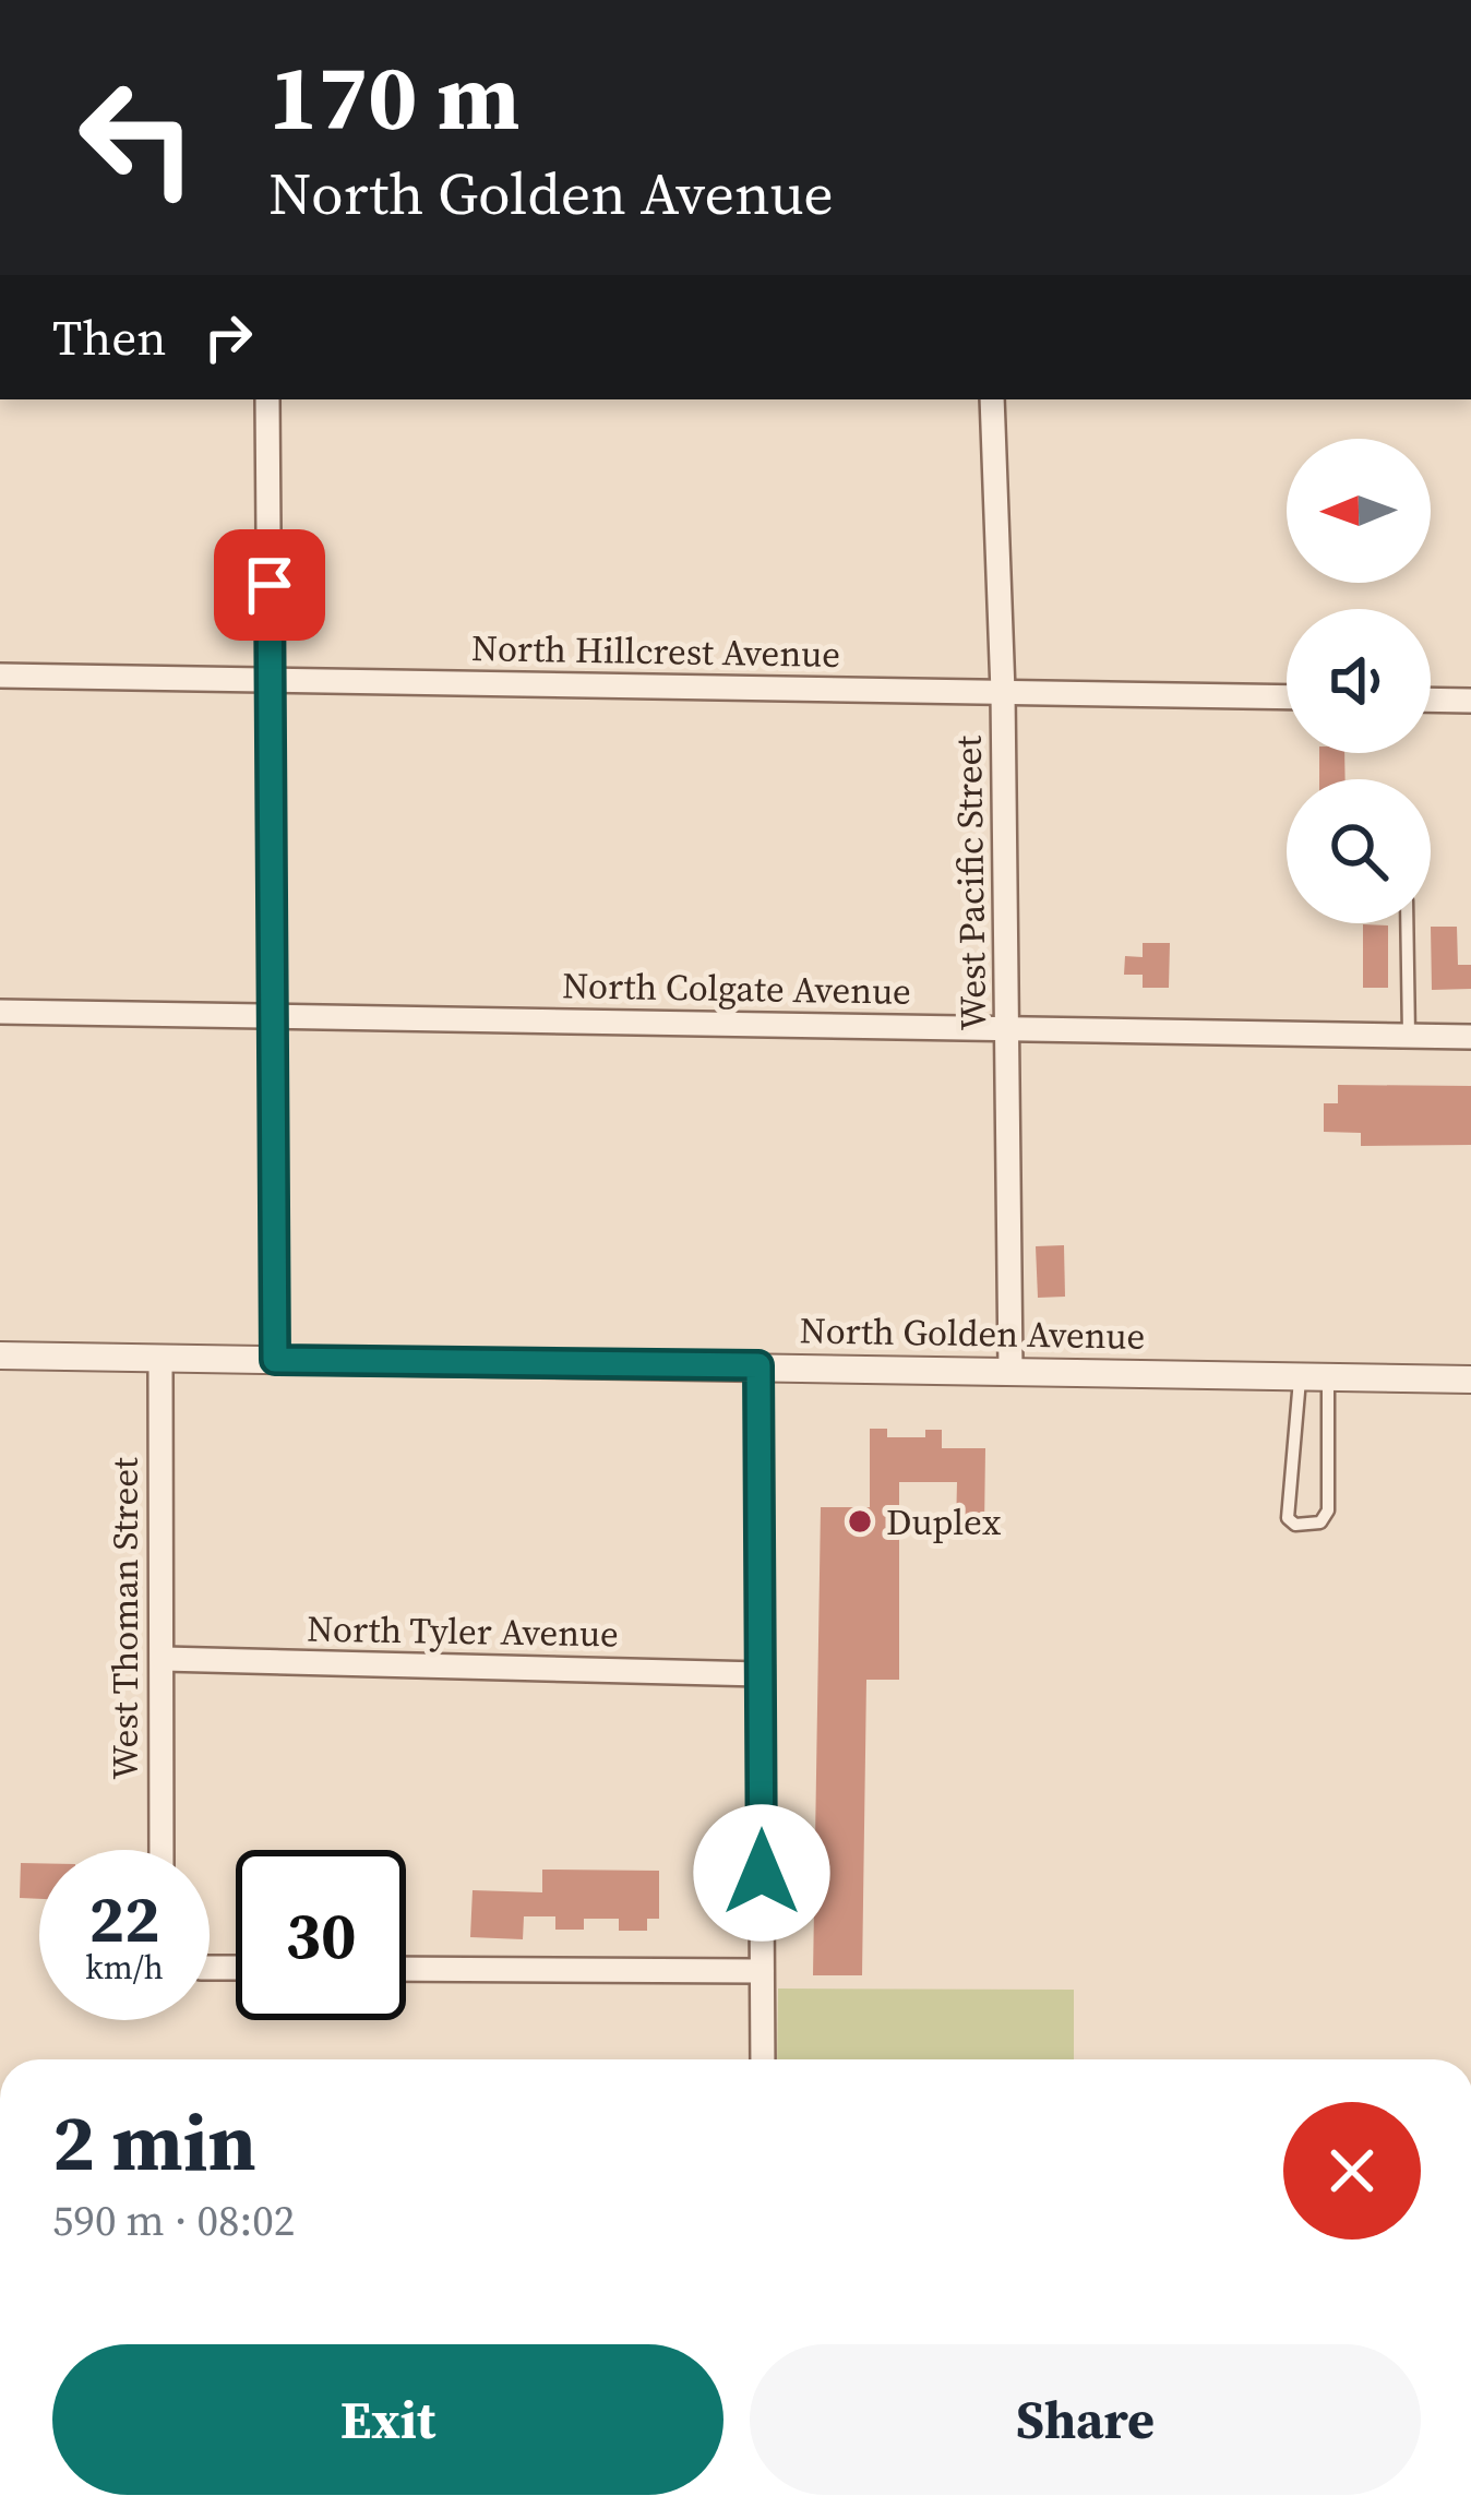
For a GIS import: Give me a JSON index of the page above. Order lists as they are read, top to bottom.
{
  "streets": {
    "street": [
      "North Hillcrest Avenue",
      "West Pacific Street",
      "North Colgate Avenue",
      "North Golden Avenue",
      "West Thoman Street",
      "North Tyler Avenue"
    ]
  },
  "crossings": [
    ["North Hillcrest Avenue", "West Pacific Street"],
    ["West Pacific Street", "North Colgate Avenue"],
    ["West Pacific Street", "North Golden Avenue"],
    ["North Golden Avenue", "West Thoman Street"],
    ["West Thoman Street", "North Tyler Avenue"]
  ],
  "places": ["Duplex"],
  "north": "left",
  "page": {
    "turn": ["170 m", "North Golden Avenue"],
    "then": "Then",
    "speed": "22 km/h",
    "limit": "30",
    "heading": ["2 min", "590 m · 08:02"],
    "buttons": ["Exit", "Share"]
  }
}
